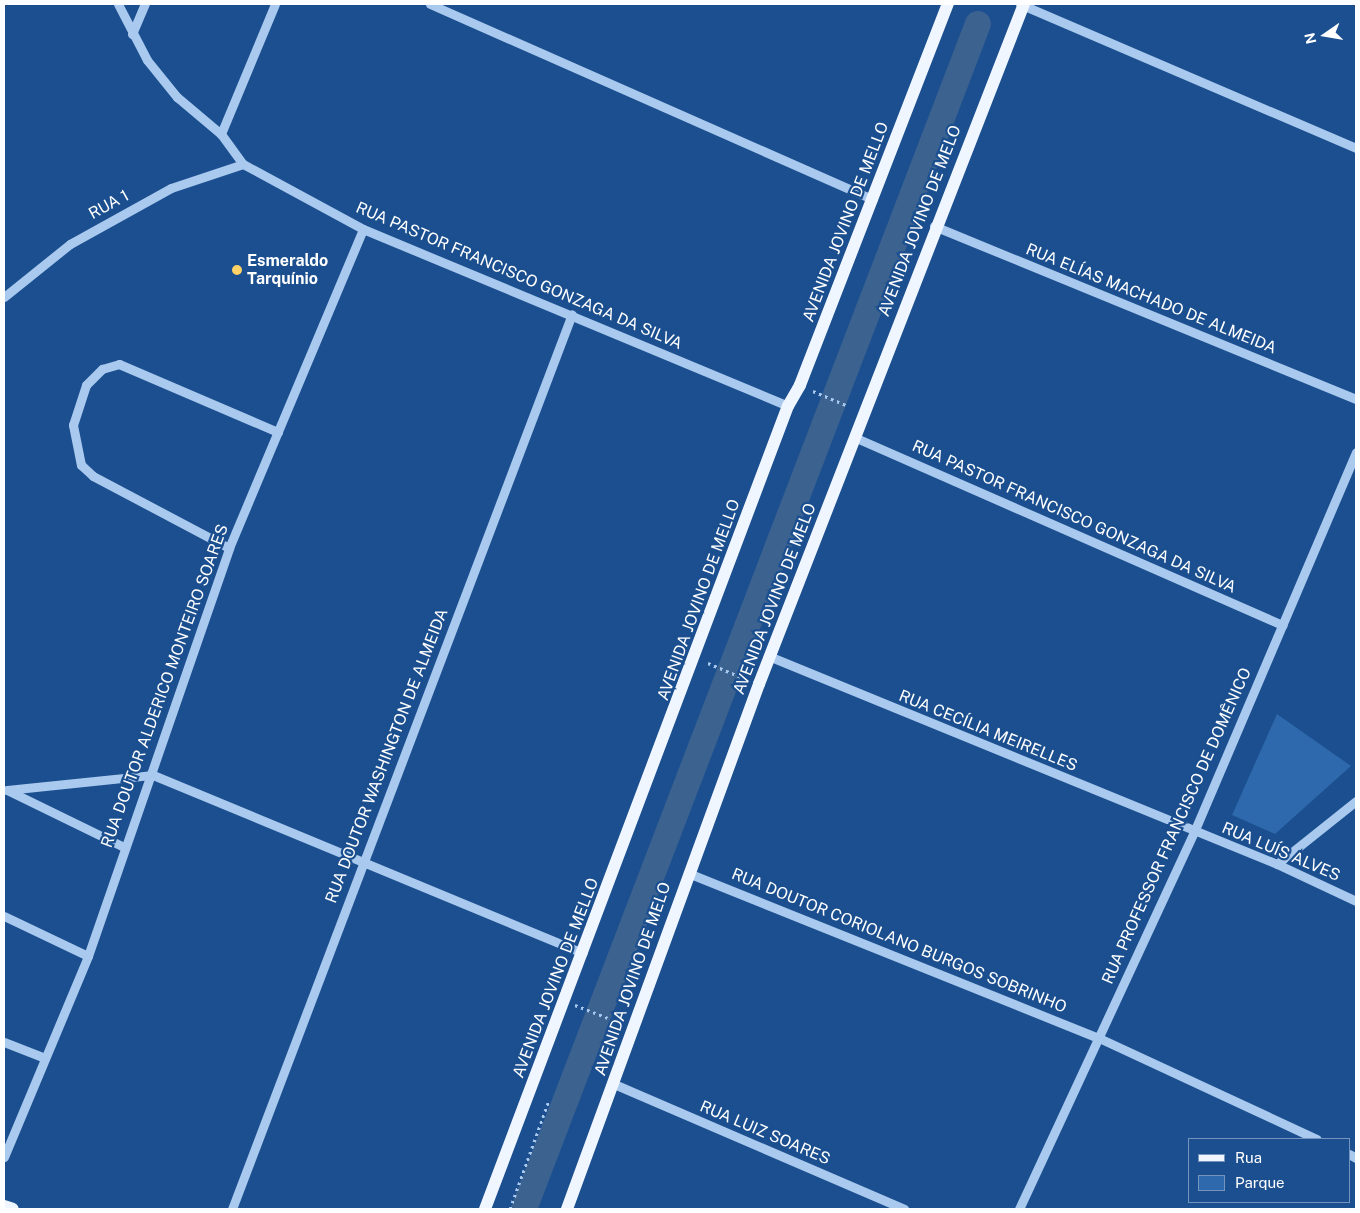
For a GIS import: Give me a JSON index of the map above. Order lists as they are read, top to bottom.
{
  "streets": {
    "main road": ["AVENIDA JOVINO DE MELO", "AVENIDA JOVINO DE MELLO"],
    "street": [
      "RUA 1",
      "RUA PASTOR FRANCISCO GONZAGA DA SILVA",
      "RUA ELÍAS MACHADO DE ALMEIDA",
      "RUA DOUTOR ALDERICO MONTEIRO SOARES",
      "RUA CECÍLIA MEIRELLES",
      "RUA DOUTOR WASHINGTON DE ALMEIDA",
      "RUA PROFESSOR FRANCISCO DE DOMÊNICO",
      "RUA LUÍS ALVES",
      "RUA DOUTOR CORIOLANO BURGOS SOBRINHO",
      "RUA LUIZ SOARES"
    ]
  },
  "crossings": [
    ["RUA 1", "RUA PASTOR FRANCISCO GONZAGA DA SILVA"],
    ["AVENIDA JOVINO DE MELO", "RUA PASTOR FRANCISCO GONZAGA DA SILVA"],
    ["AVENIDA JOVINO DE MELO", "RUA ELÍAS MACHADO DE ALMEIDA"],
    ["AVENIDA JOVINO DE MELO", "RUA CECÍLIA MEIRELLES"],
    ["AVENIDA JOVINO DE MELO", "RUA DOUTOR CORIOLANO BURGOS SOBRINHO"],
    ["AVENIDA JOVINO DE MELO", "RUA LUIZ SOARES"],
    ["AVENIDA JOVINO DE MELLO", "RUA PASTOR FRANCISCO GONZAGA DA SILVA"],
    ["RUA PASTOR FRANCISCO GONZAGA DA SILVA", "RUA DOUTOR ALDERICO MONTEIRO SOARES"],
    ["RUA PASTOR FRANCISCO GONZAGA DA SILVA", "RUA DOUTOR WASHINGTON DE ALMEIDA"],
    ["RUA PASTOR FRANCISCO GONZAGA DA SILVA", "RUA PROFESSOR FRANCISCO DE DOMÊNICO"],
    ["RUA CECÍLIA MEIRELLES", "RUA PROFESSOR FRANCISCO DE DOMÊNICO"],
    ["RUA CECÍLIA MEIRELLES", "RUA LUÍS ALVES"],
    ["RUA PROFESSOR FRANCISCO DE DOMÊNICO", "RUA LUÍS ALVES"],
    ["RUA PROFESSOR FRANCISCO DE DOMÊNICO", "RUA DOUTOR CORIOLANO BURGOS SOBRINHO"]
  ],
  "places": ["Esmeraldo Tarquínio"],
  "legend": ["Rua", "Parque"],
  "north": "left"
}
